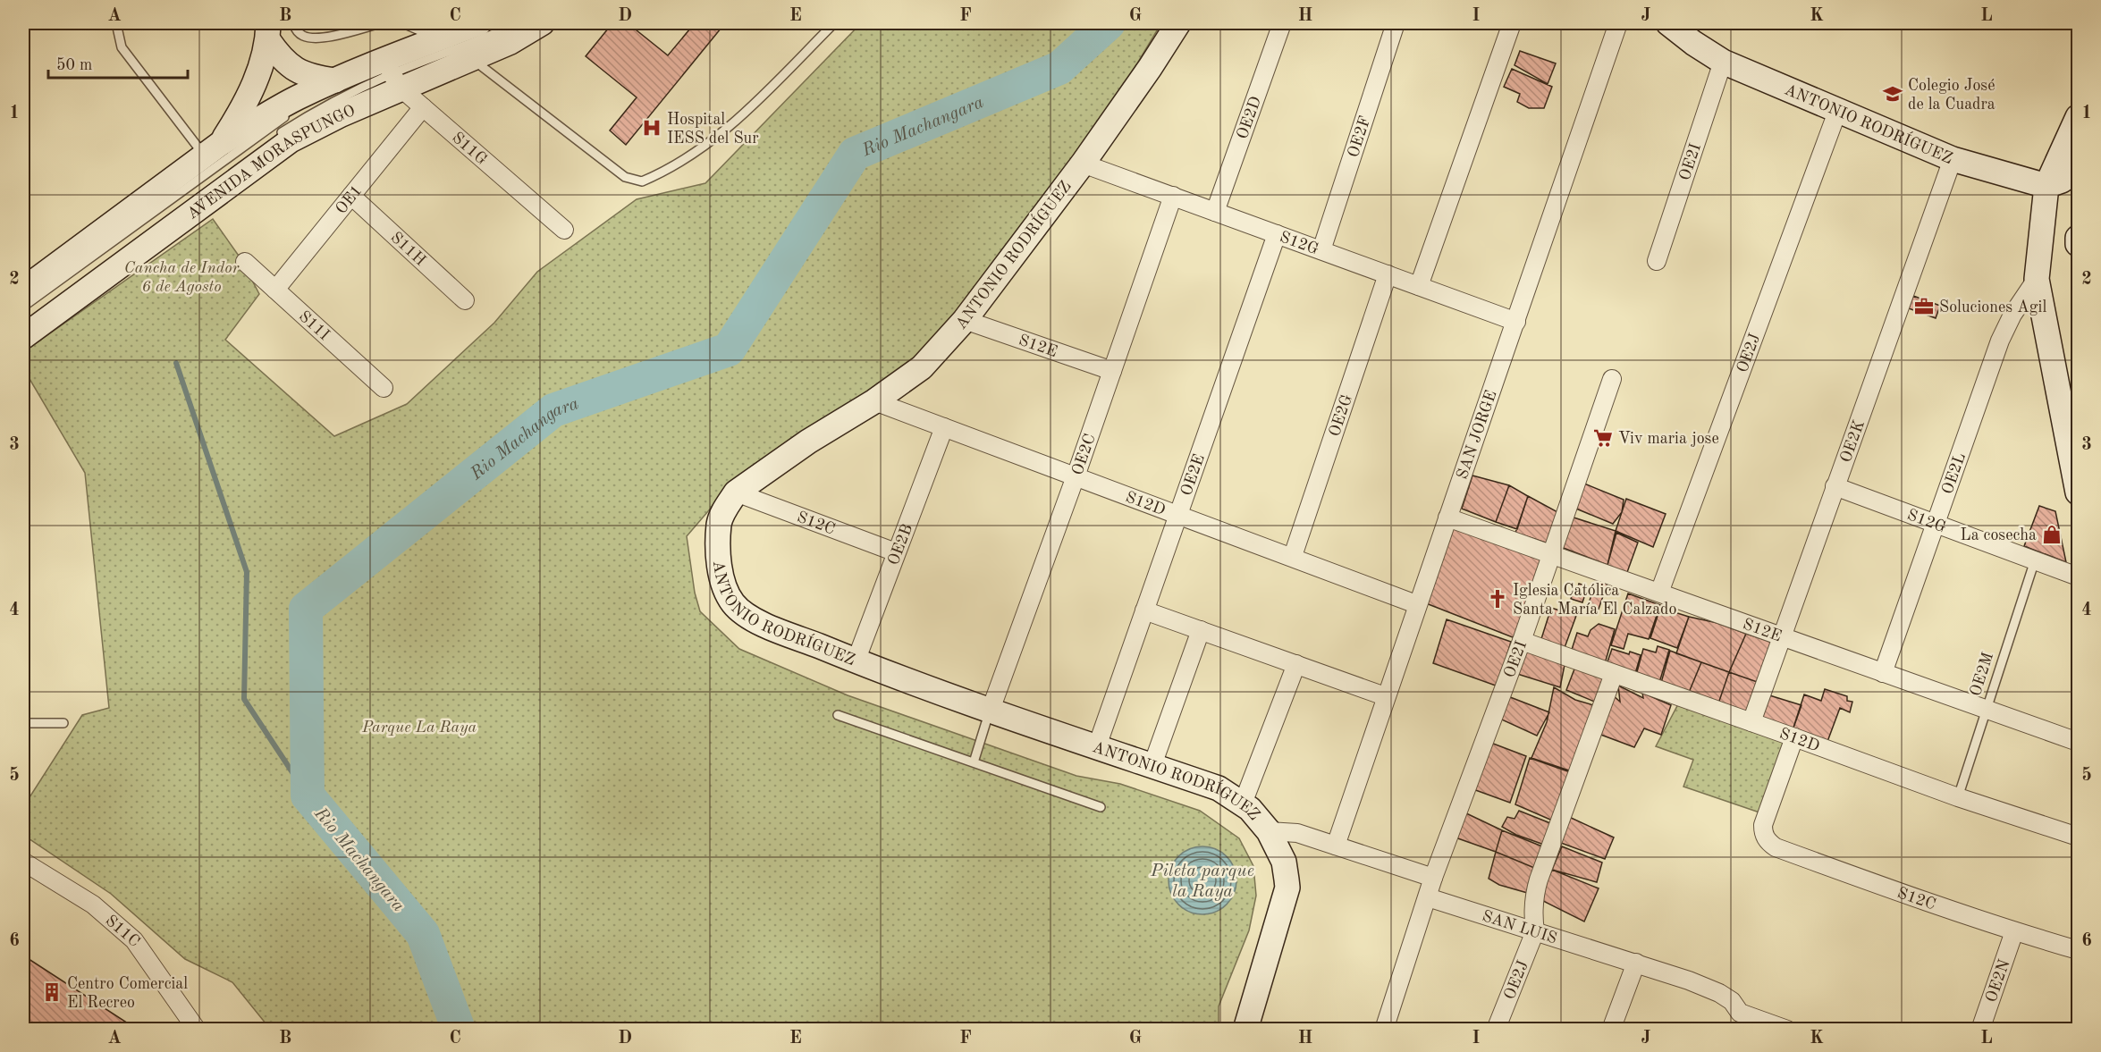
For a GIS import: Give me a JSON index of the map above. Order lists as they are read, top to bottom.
{
  "streets": {
    "street": [
      "OE2D",
      "ANTONIO RODRÍGUEZ",
      "OE2F",
      "S11G",
      "OE2I",
      "AVENIDA MORASPUNGO",
      "OE1",
      "S12G",
      "S11H",
      "S11I",
      "S12E",
      "OE2J",
      "OE2G",
      "SAN JORGE",
      "OE2K",
      "OE2C",
      "OE2L",
      "OE2E",
      "S12D",
      "S12C",
      "OE2B",
      "SAN LUIS",
      "S11C",
      "OE2N"
    ],
    "lane": ["OE2M"]
  },
  "crossings": [
    ["OE2D", "S12G"],
    ["ANTONIO RODRÍGUEZ", "OE2I"],
    ["ANTONIO RODRÍGUEZ", "S12G"],
    ["ANTONIO RODRÍGUEZ", "S12E"],
    ["ANTONIO RODRÍGUEZ", "OE2J"],
    ["ANTONIO RODRÍGUEZ", "OE2K"],
    ["ANTONIO RODRÍGUEZ", "OE2C"],
    ["ANTONIO RODRÍGUEZ", "OE2E"],
    ["ANTONIO RODRÍGUEZ", "S12D"],
    ["ANTONIO RODRÍGUEZ", "S12C"],
    ["ANTONIO RODRÍGUEZ", "OE2B"],
    ["OE2F", "S12G"],
    ["S11G", "AVENIDA MORASPUNGO"],
    ["S11G", "OE1"],
    ["OE2I", "S12E"],
    ["OE2I", "S12D"],
    ["OE1", "S11H"],
    ["OE1", "S11I"],
    ["S12G", "OE2G"],
    ["S12G", "SAN JORGE"],
    ["S12G", "OE2K"],
    ["S12G", "OE2C"],
    ["S12G", "OE2L"],
    ["S12G", "OE2E"],
    ["S12G", "OE2M"],
    ["S12E", "OE2J"],
    ["S12E", "SAN JORGE"],
    ["S12E", "OE2K"],
    ["S12E", "OE2C"],
    ["S12E", "OE2L"],
    ["S12E", "OE2M"],
    ["OE2J", "SAN LUIS"],
    ["OE2G", "S12D"],
    ["SAN JORGE", "S12D"],
    ["OE2K", "S12D"],
    ["OE2C", "S12D"],
    ["OE2E", "S12D"],
    ["S12D", "S12C"],
    ["S12D", "OE2B"],
    ["S12D", "OE2M"],
    ["S12C", "OE2B"],
    ["S12C", "OE2N"]
  ],
  "water": ["Rio Machangara", "Pileta parque la Raya"],
  "parks": ["Cancha de Indor 6 de Agosto", "Parque La Raya"],
  "places": {
    "school or university": ["Colegio José de la Cuadra"],
    "hospital": ["Hospital IESS del Sur"],
    "office": ["Soluciones Agil"],
    "supermarket": ["Viv maria jose"],
    "shop": ["La cosecha"],
    "church": ["Iglesia Católica Santa María El Calzado"],
    "building": ["Centro Comercial El Recreo"]
  },
  "scale_bar": "50 m",
  "grid": {
    "columns": [
      "A",
      "B",
      "C",
      "D",
      "E",
      "F",
      "G",
      "H",
      "I",
      "J",
      "K",
      "L"
    ],
    "rows": [
      "1",
      "2",
      "3",
      "4",
      "5",
      "6"
    ]
  }
}
